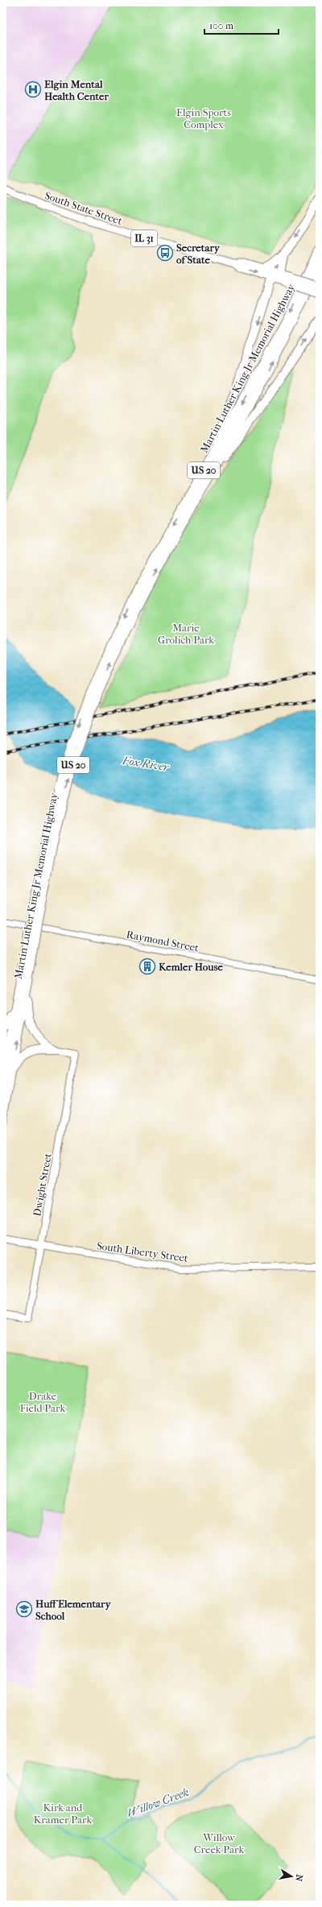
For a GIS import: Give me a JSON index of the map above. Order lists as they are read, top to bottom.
{
  "streets": {
    "highway": ["Martin Luther King Jr Memorial Highway", "US 20"],
    "main road": [
      "South State Street",
      "IL 31",
      "Dwight Street",
      "South Liberty Street"
    ],
    "street": ["Raymond Street"]
  },
  "crossings": [
    ["Dwight Street", "South Liberty Street"]
  ],
  "water": ["Fox River", "Willow Creek"],
  "parks": [
    "Elgin Sports Complex",
    "Marie Grolich Park",
    "Drake Field Park",
    "Kirk and Kramer Park",
    "Willow Creek Park"
  ],
  "places": {
    "hospital": ["Elgin Mental Health Center"],
    "bus stop": ["Secretary of State"],
    "building": ["Kemler House"],
    "school or university": ["Huff Elementary School"]
  },
  "scale_bar": "100 m",
  "north": "right"
}
